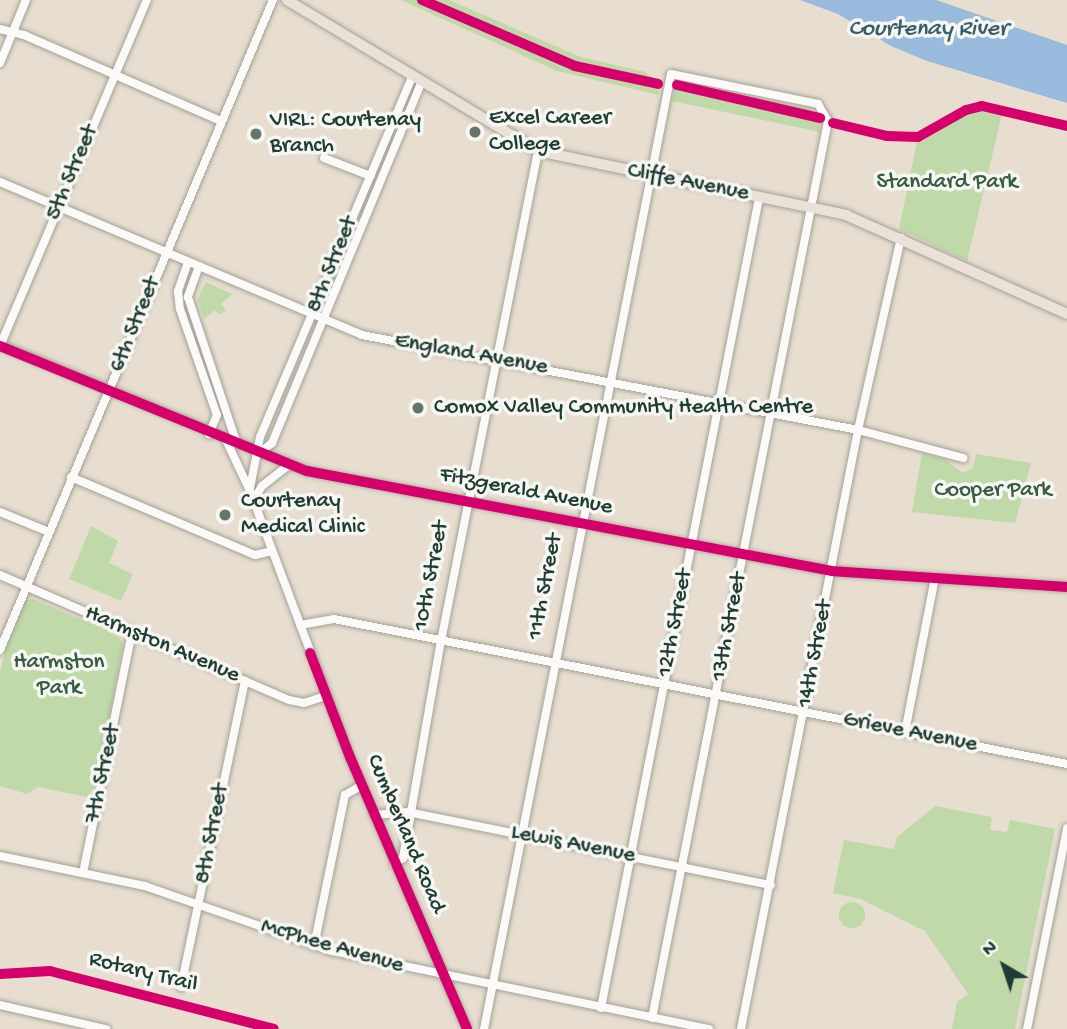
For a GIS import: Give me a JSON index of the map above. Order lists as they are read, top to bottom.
{
  "streets": {
    "main road": ["Cliffe Avenue"],
    "street": [
      "5th Street",
      "8th Street",
      "6th Street",
      "England Avenue",
      "Fitzgerald Avenue",
      "10th Street",
      "11th Street",
      "12th Street",
      "13th Street",
      "Harmston Avenue",
      "14th Street",
      "Grieve Avenue",
      "7th Street",
      "Cumberland Road",
      "Lewis Avenue",
      "McPhee Avenue"
    ],
    "cycle path": ["Rotary Trail"]
  },
  "crossings": [
    ["5th Street", "England Avenue"],
    ["5th Street", "Fitzgerald Avenue"],
    ["Cliffe Avenue", "8th Street"],
    ["Cliffe Avenue", "10th Street"],
    ["Cliffe Avenue", "11th Street"],
    ["Cliffe Avenue", "12th Street"],
    ["Cliffe Avenue", "13th Street"],
    ["Cliffe Avenue", "14th Street"],
    ["8th Street", "England Avenue"],
    ["8th Street", "Fitzgerald Avenue"],
    ["8th Street", "Harmston Avenue"],
    ["8th Street", "Cumberland Road"],
    ["8th Street", "McPhee Avenue"],
    ["6th Street", "England Avenue"],
    ["6th Street", "Fitzgerald Avenue"],
    ["6th Street", "Harmston Avenue"],
    ["England Avenue", "10th Street"],
    ["England Avenue", "11th Street"],
    ["England Avenue", "12th Street"],
    ["England Avenue", "13th Street"],
    ["England Avenue", "14th Street"],
    ["Fitzgerald Avenue", "10th Street"],
    ["Fitzgerald Avenue", "11th Street"],
    ["Fitzgerald Avenue", "12th Street"],
    ["Fitzgerald Avenue", "13th Street"],
    ["Fitzgerald Avenue", "14th Street"],
    ["Fitzgerald Avenue", "Cumberland Road"],
    ["10th Street", "Grieve Avenue"],
    ["10th Street", "Cumberland Road"],
    ["10th Street", "Lewis Avenue"],
    ["11th Street", "13th Street"],
    ["11th Street", "Grieve Avenue"],
    ["11th Street", "Lewis Avenue"],
    ["11th Street", "McPhee Avenue"],
    ["12th Street", "Grieve Avenue"],
    ["12th Street", "Lewis Avenue"],
    ["12th Street", "McPhee Avenue"],
    ["13th Street", "Grieve Avenue"],
    ["13th Street", "Lewis Avenue"],
    ["13th Street", "McPhee Avenue"],
    ["Harmston Avenue", "7th Street"],
    ["Harmston Avenue", "Cumberland Road"],
    ["14th Street", "Grieve Avenue"],
    ["14th Street", "Lewis Avenue"],
    ["Grieve Avenue", "Cumberland Road"],
    ["7th Street", "McPhee Avenue"],
    ["Cumberland Road", "Lewis Avenue"],
    ["Cumberland Road", "McPhee Avenue"]
  ],
  "water": ["Courtenay River"],
  "parks": ["Standard Park", "Cooper Park", "Harmston Park"],
  "places": [
    "Excel Career College",
    "VIRL: Courtenay Branch",
    "Comox Valley Community Health Centre",
    "Courtenay Medical Clinic"
  ],
  "north": "top left"
}
